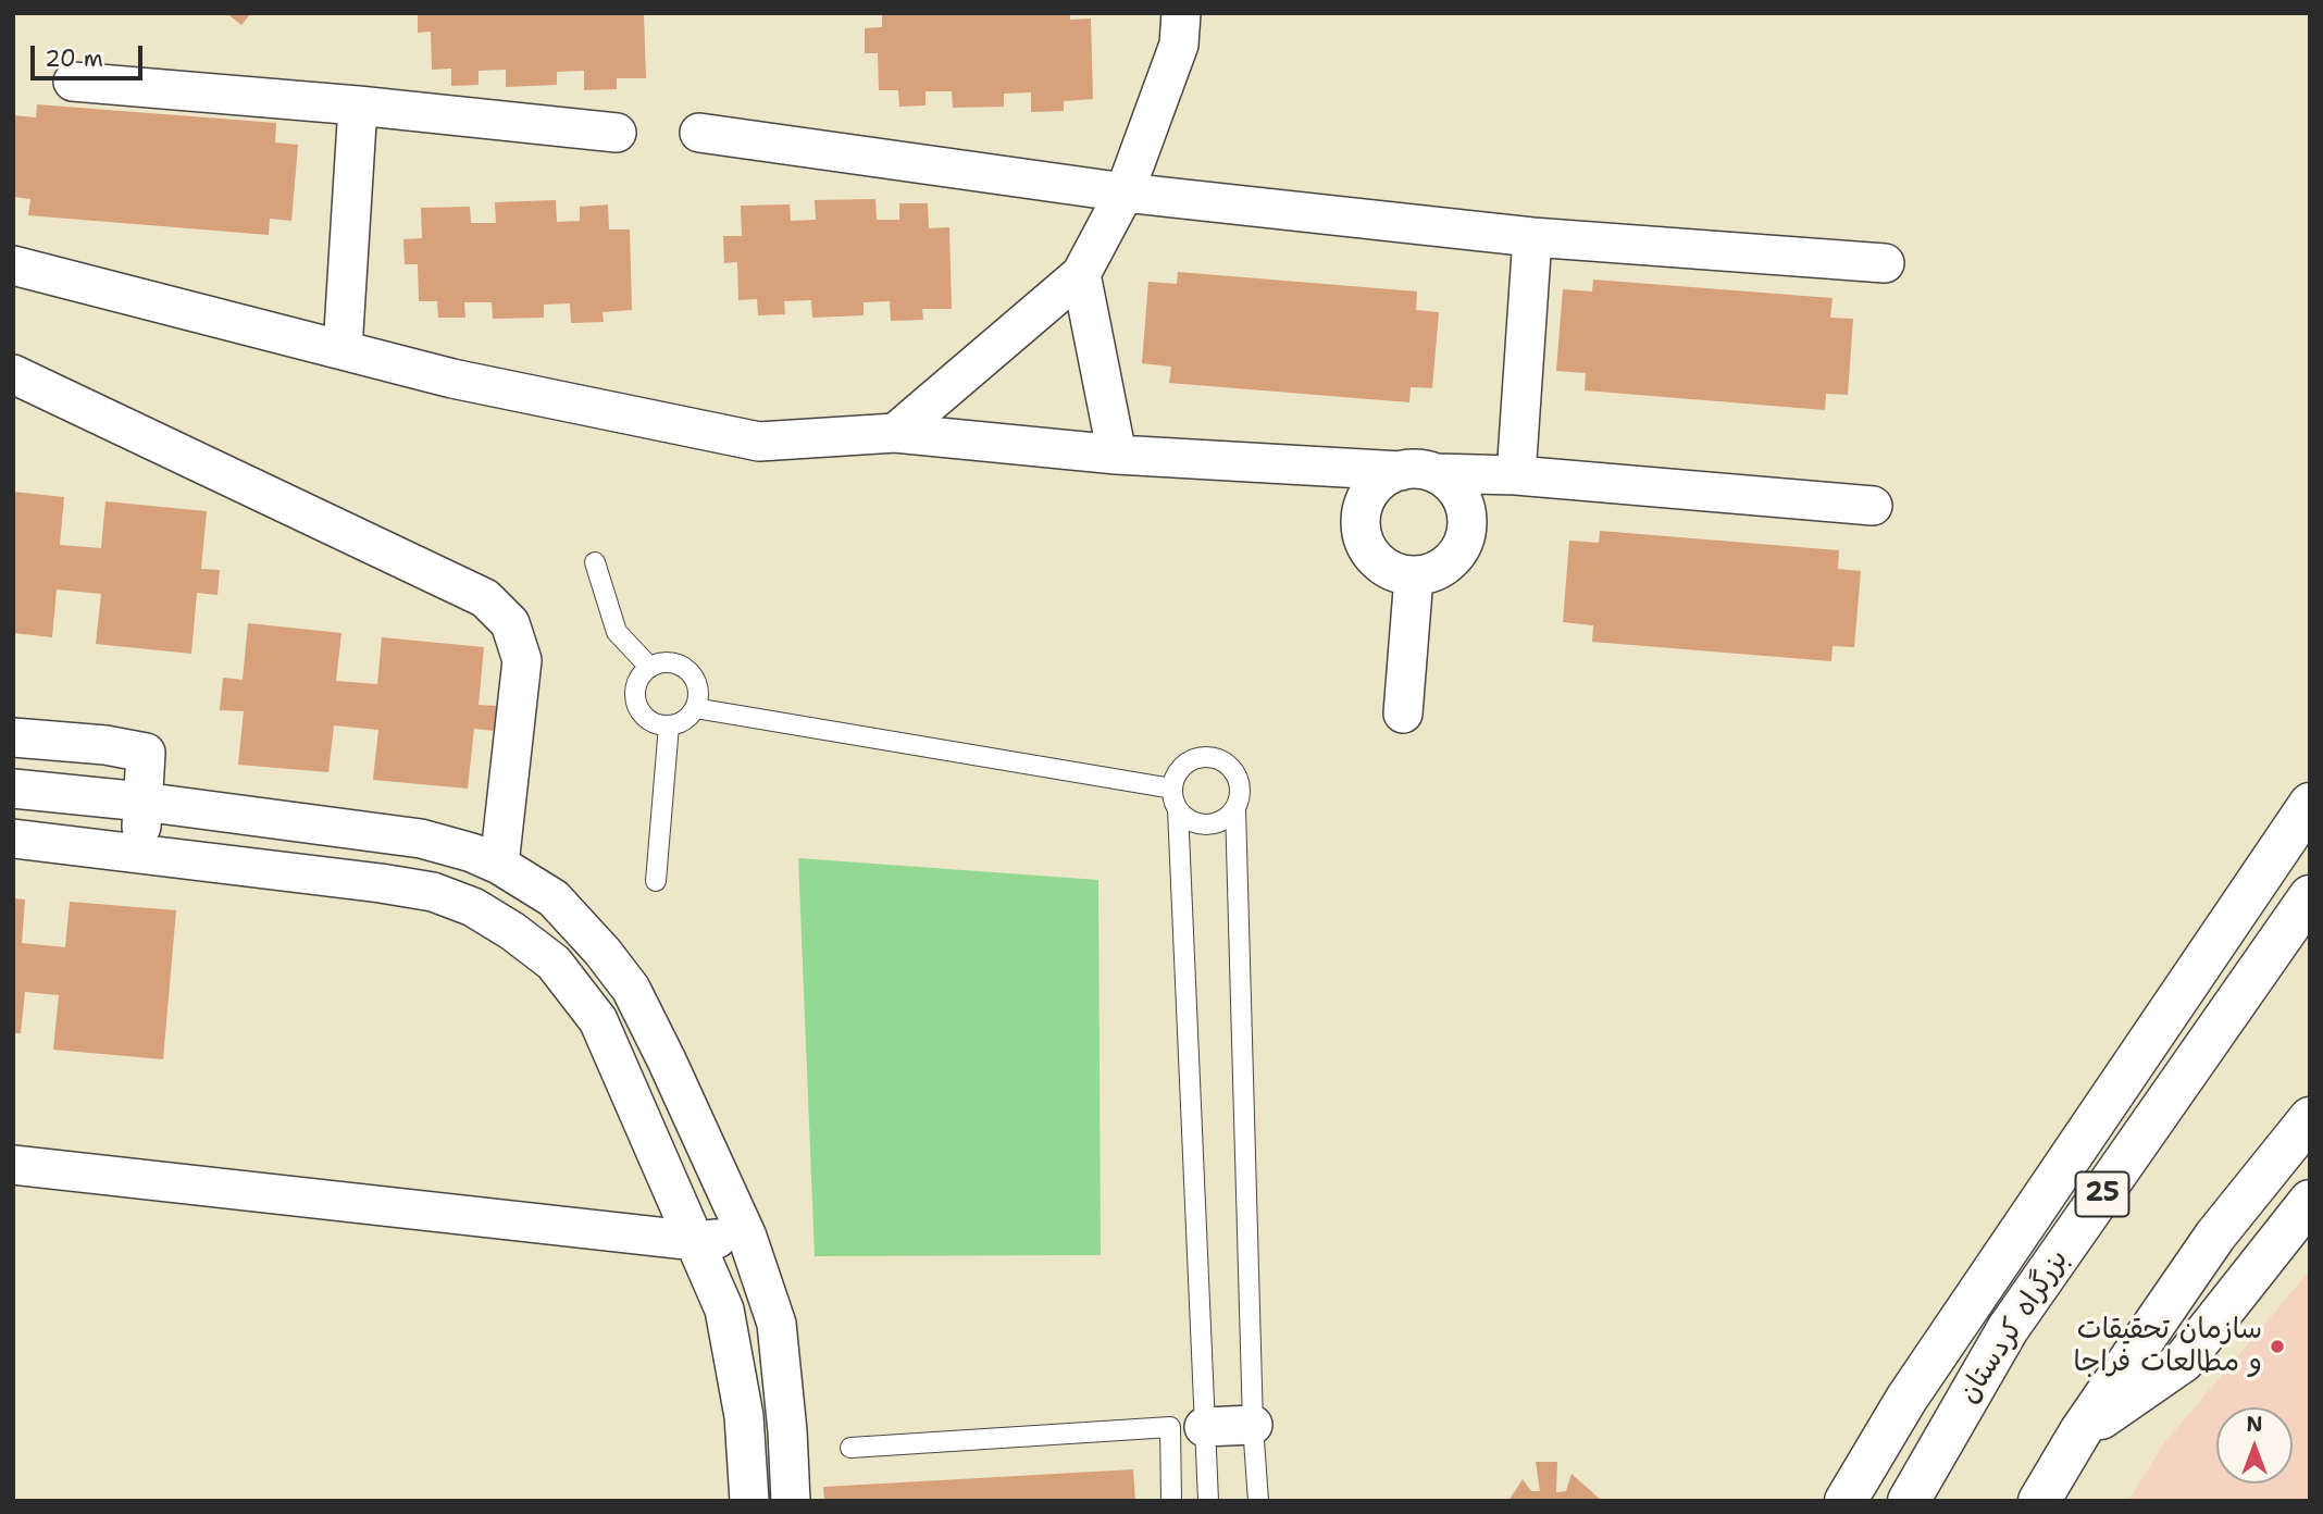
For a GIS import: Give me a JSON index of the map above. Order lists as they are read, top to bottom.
{
  "streets": {
    "highway": ["25", "بزرگراه کردستان"]
  },
  "places": ["سازمان تحقیقات و مطالعات فراجا"],
  "scale_bar": "20 m",
  "north": "top"
}
